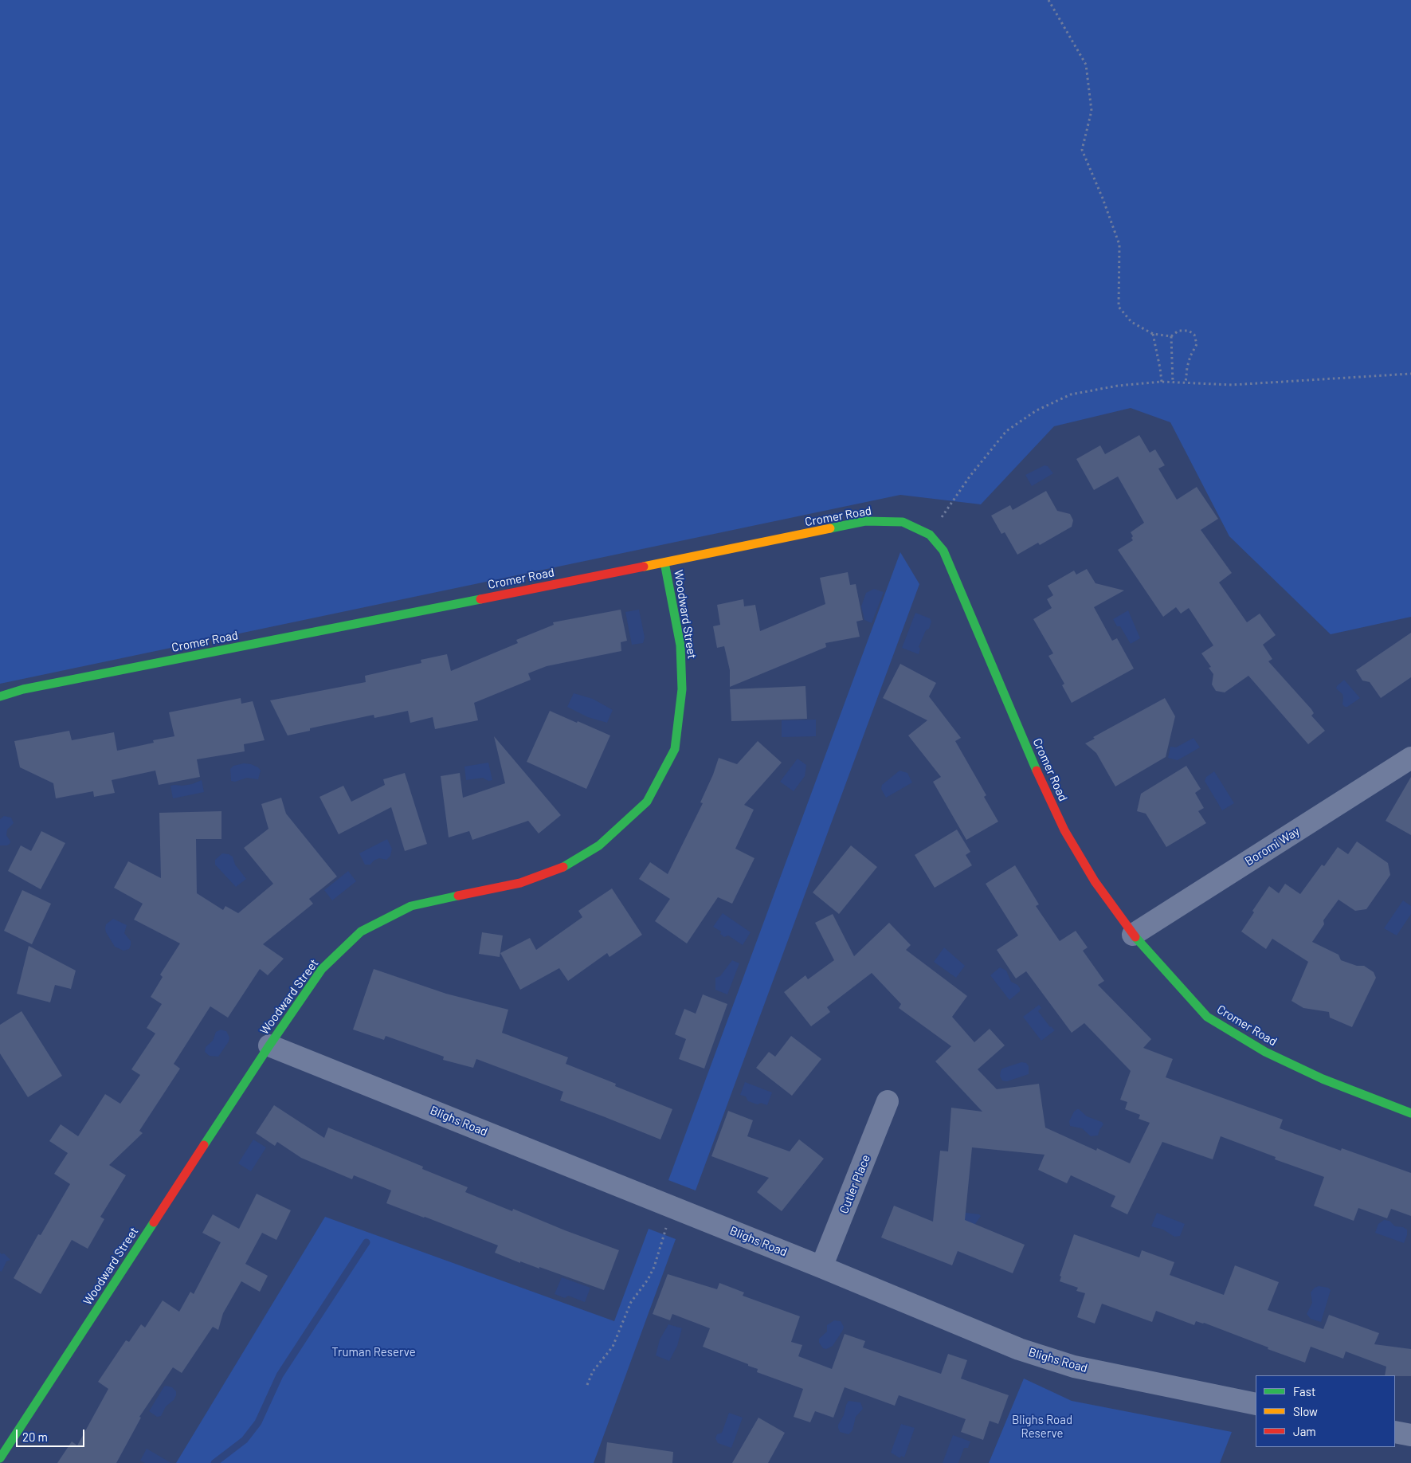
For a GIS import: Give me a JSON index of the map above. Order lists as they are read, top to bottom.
{
  "streets": {
    "street": [
      "Cromer Road",
      "Woodward Street",
      "Boromi Way",
      "Blighs Road",
      "Cutler Place"
    ]
  },
  "crossings": [
    ["Cromer Road", "Woodward Street"],
    ["Cromer Road", "Boromi Way"],
    ["Woodward Street", "Blighs Road"],
    ["Blighs Road", "Cutler Place"]
  ],
  "parks": ["Truman Reserve", "Blighs Road Reserve"],
  "legend": ["Fast", "Slow", "Jam"],
  "scale_bar": "20 m"
}
